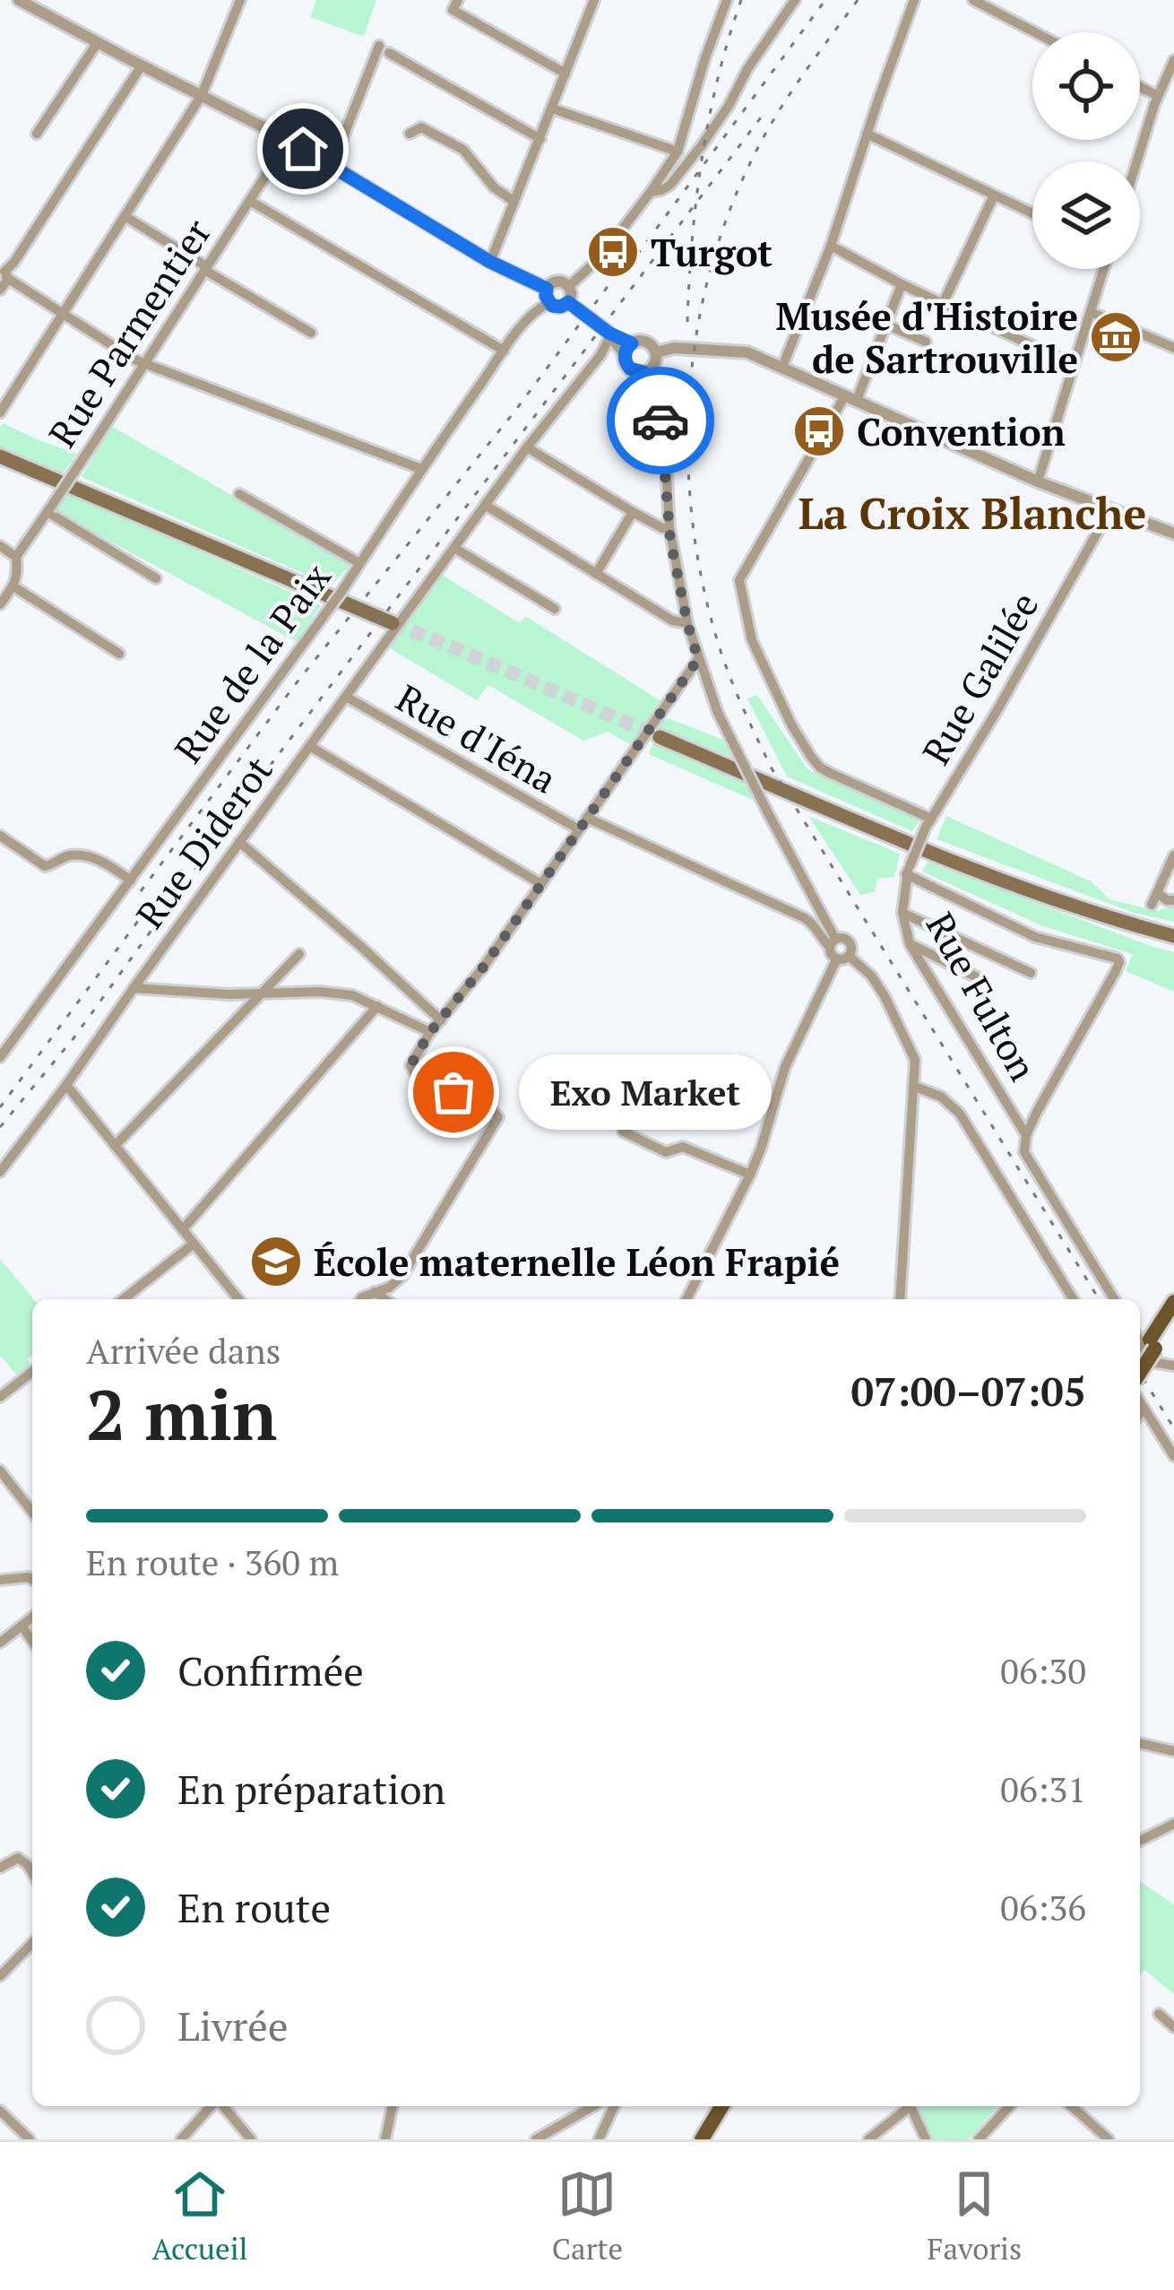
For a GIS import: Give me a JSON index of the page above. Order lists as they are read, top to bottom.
{
  "streets": {
    "street": [
      "Rue Parmentier",
      "Rue de la Paix",
      "Rue Galilée",
      "Rue d'Iéna",
      "Rue Diderot",
      "Rue Fulton"
    ]
  },
  "crossings": [
    ["Rue Galilée", "Rue Fulton"],
    ["Rue d'Iéna", "Rue Diderot"]
  ],
  "districts": ["La Croix Blanche"],
  "places": {
    "bus stop": ["Turgot", "Convention"],
    "museum": ["Musée d'Histoire de Sartrouville"],
    "other": ["Exo Market"],
    "school or university": ["École maternelle Léon Frapié"]
  },
  "page": {
    "bubble": "Exo Market",
    "heading": ["2 min", "Arrivée dans", "07:00–07:05"],
    "bar": "En route · 360 m",
    "list": [
      ["Confirmée", "06:30"],
      ["En préparation", "06:31"],
      ["En route", "06:36"],
      "Livrée"
    ],
    "tabs": ["Accueil", "Carte", "Favoris"]
  }
}
